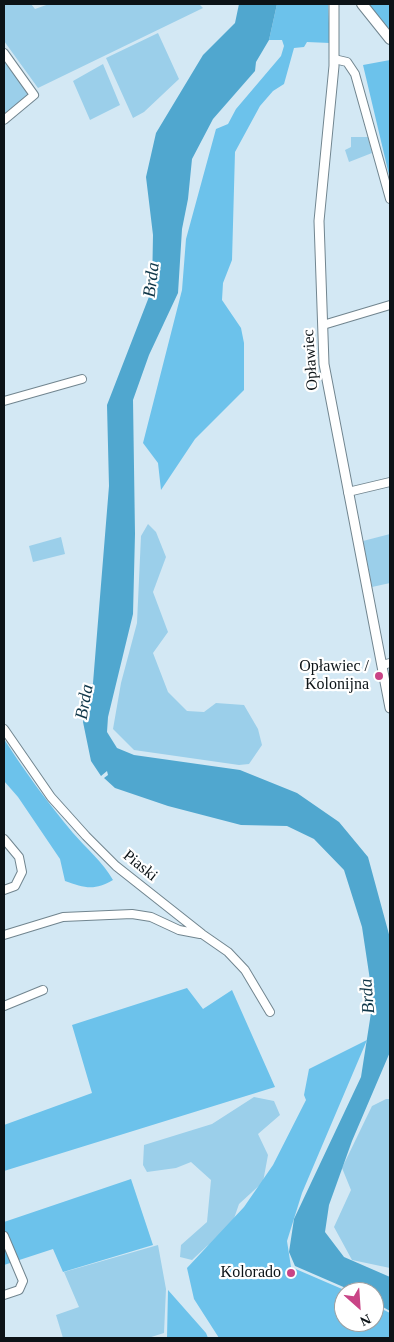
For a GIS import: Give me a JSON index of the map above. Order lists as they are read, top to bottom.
{
  "streets": {
    "street": ["Opławiec", "Piaski"]
  },
  "water": ["Brda"],
  "places": ["Opławiec / Kolonijna", "Kolorado"],
  "north": "bottom right"
}
